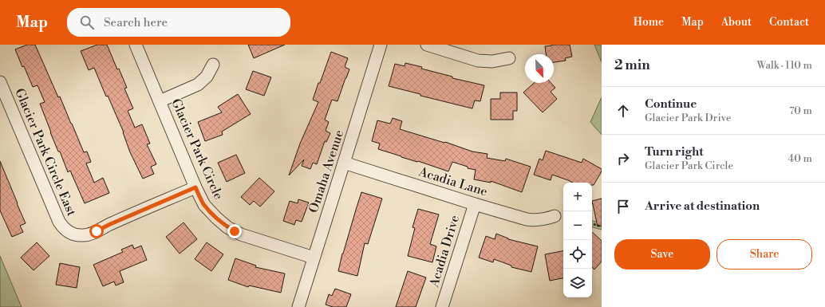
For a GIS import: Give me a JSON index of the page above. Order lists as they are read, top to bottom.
{
  "streets": {
    "street": [
      "Glacier Park Circle",
      "Glacier Park Circle East",
      "Omaha Avenue",
      "Acadia Lane",
      "Acadia Drive"
    ]
  },
  "crossings": [
    ["Glacier Park Circle", "Glacier Park Circle East"],
    ["Glacier Park Circle", "Omaha Avenue"],
    ["Omaha Avenue", "Acadia Lane"],
    ["Acadia Lane", "Acadia Drive"]
  ],
  "north": "bottom right",
  "page": {
    "header": "Map",
    "search": "Search here",
    "nav": [
      "Home",
      "Map",
      "About",
      "Contact"
    ],
    "heading": ["2 min", "Walk · 110 m"],
    "list": [
      ["Continue", "Glacier Park Drive", "70 m"],
      ["Turn right", "Glacier Park Circle", "40 m"],
      "Arrive at destination"
    ],
    "map_buttons": ["+", "−"],
    "buttons": ["Save", "Share"]
  }
}
